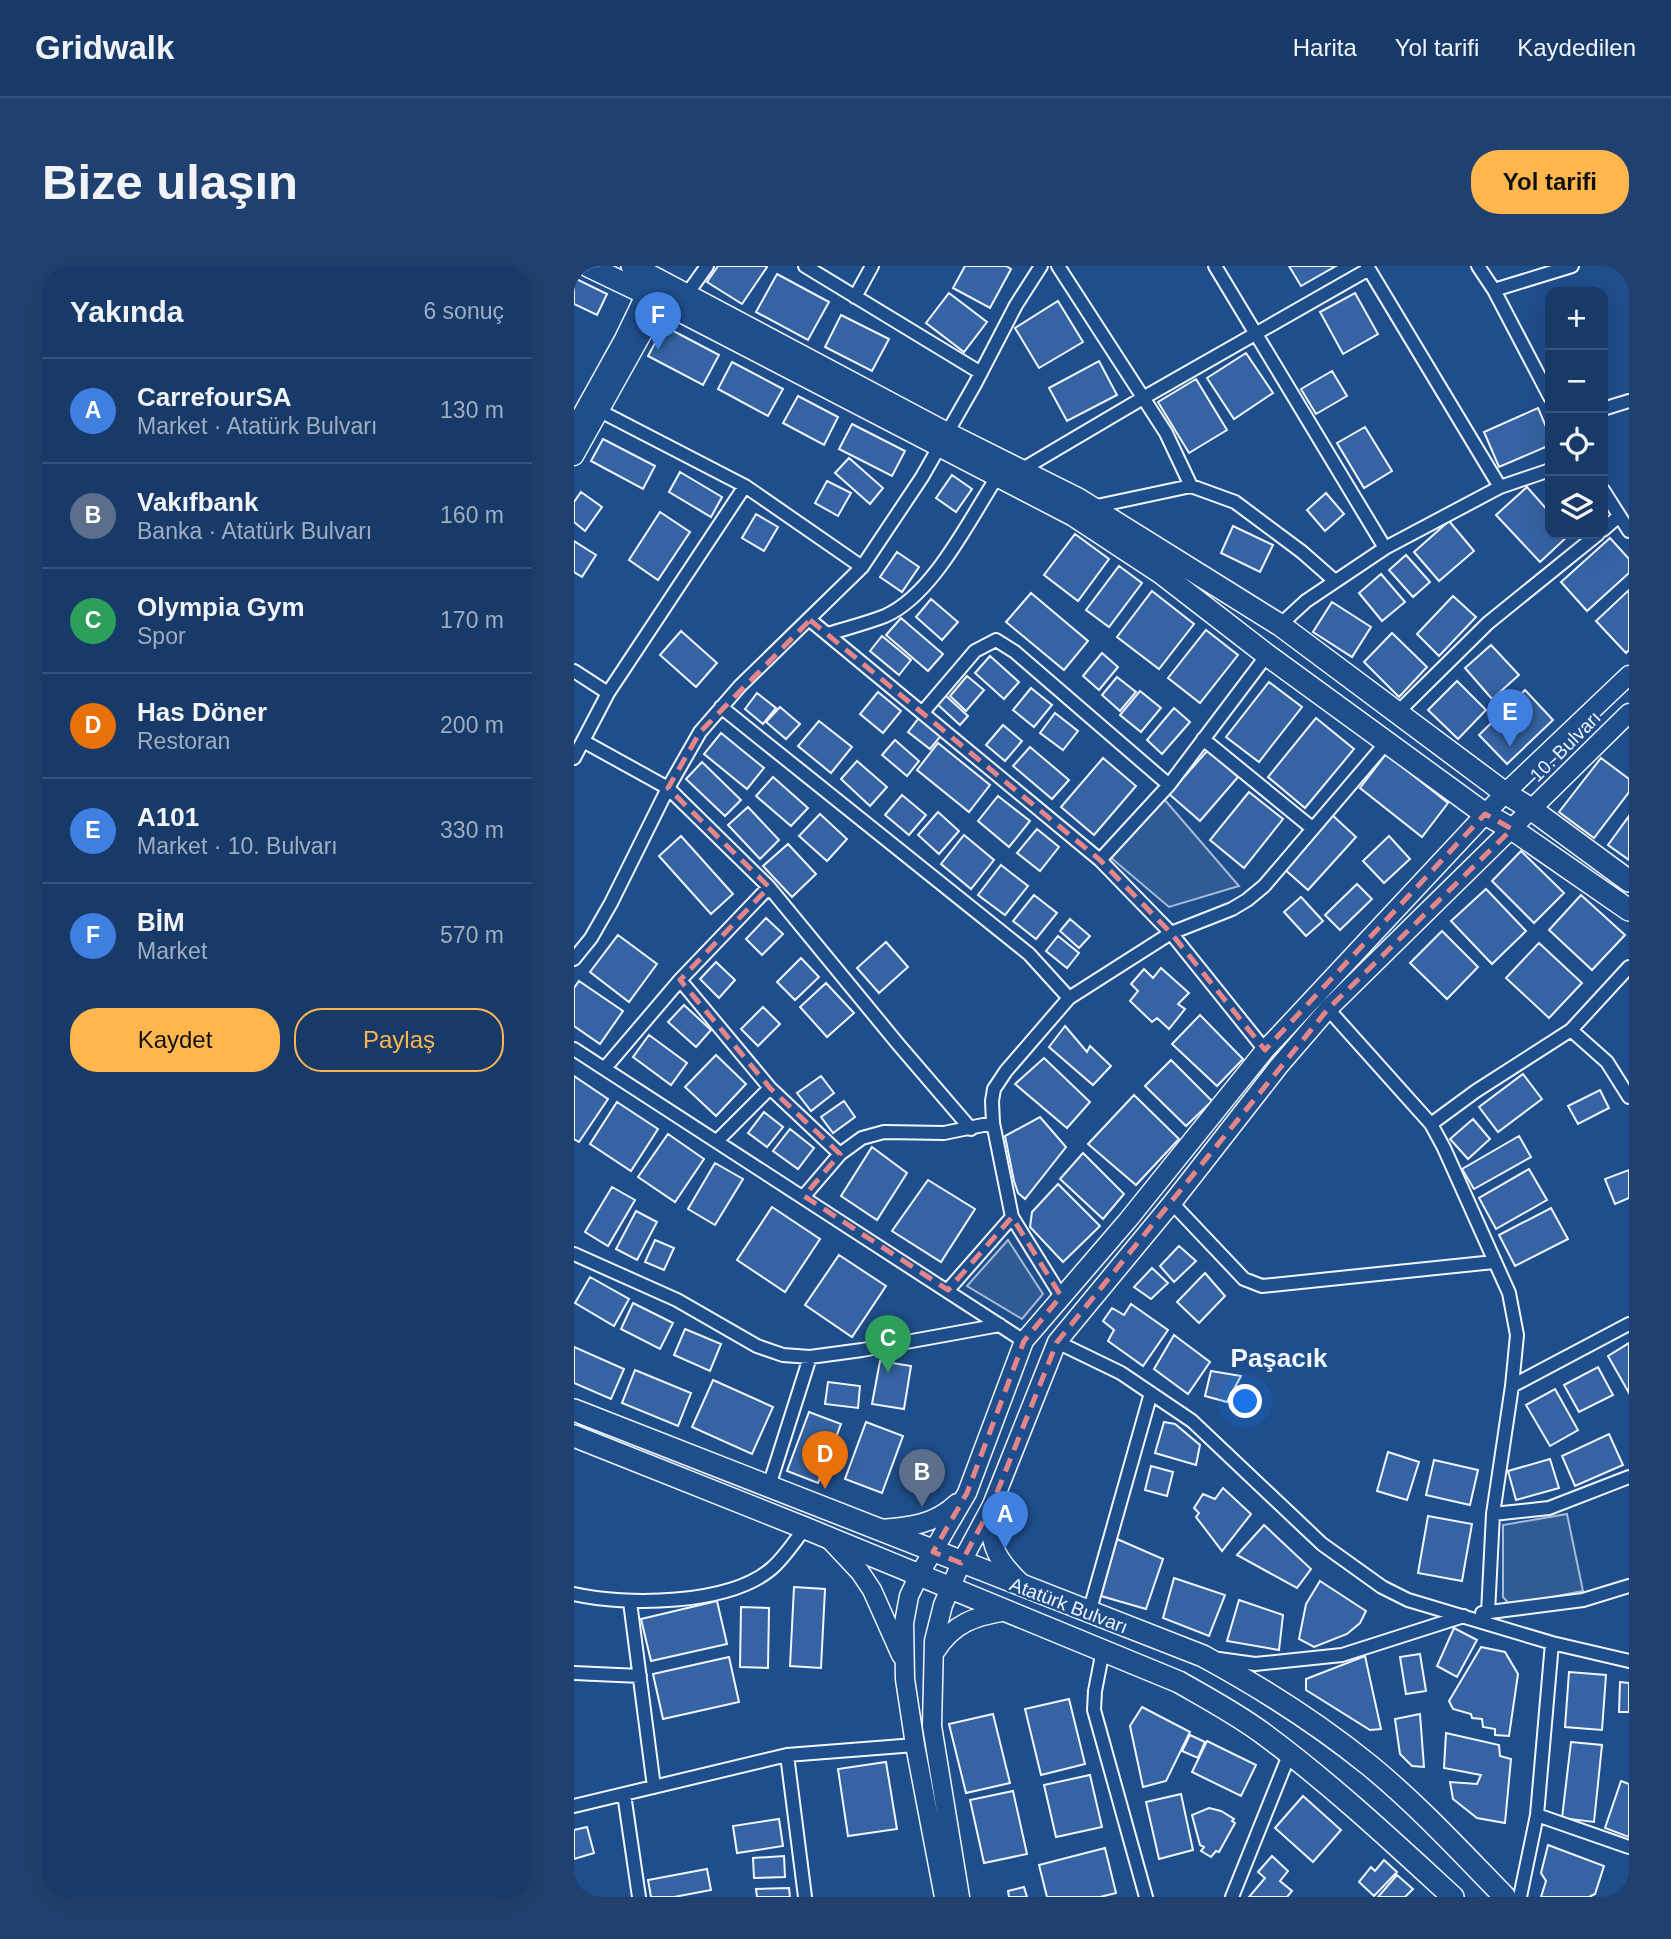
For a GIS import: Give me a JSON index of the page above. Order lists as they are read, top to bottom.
{
  "streets": {
    "main road": ["10. Bulvarı", "Atatürk Bulvarı"]
  },
  "crossings": [
    ["10. Bulvarı", "Atatürk Bulvarı"]
  ],
  "districts": ["Paşacık"],
  "page": {
    "header": "Gridwalk",
    "nav": ["Harita", "Yol tarifi", "Kaydedilen"],
    "buttons": [
      "Yol tarifi",
      ["Kaydet", "Paylaş"]
    ],
    "title": "Bize ulaşın",
    "heading": ["Yakında", "6 sonuç"],
    "map_buttons": ["+", "−"],
    "pins": [
      "F",
      "E",
      "C",
      "D",
      "B",
      "A"
    ],
    "list": [
      {
        "mark": "A",
        "name": "CarrefourSA",
        "note": "Market · Atatürk Bulvarı",
        "value": "130 m"
      },
      {
        "mark": "B",
        "name": "Vakıfbank",
        "note": "Banka · Atatürk Bulvarı",
        "value": "160 m"
      },
      {
        "mark": "C",
        "name": "Olympia Gym",
        "note": "Spor",
        "value": "170 m"
      },
      {
        "mark": "D",
        "name": "Has Döner",
        "note": "Restoran",
        "value": "200 m"
      },
      {
        "mark": "E",
        "name": "A101",
        "note": "Market · 10. Bulvarı",
        "value": "330 m"
      },
      {
        "mark": "F",
        "name": "BİM",
        "note": "Market",
        "value": "570 m"
      }
    ]
  }
}
